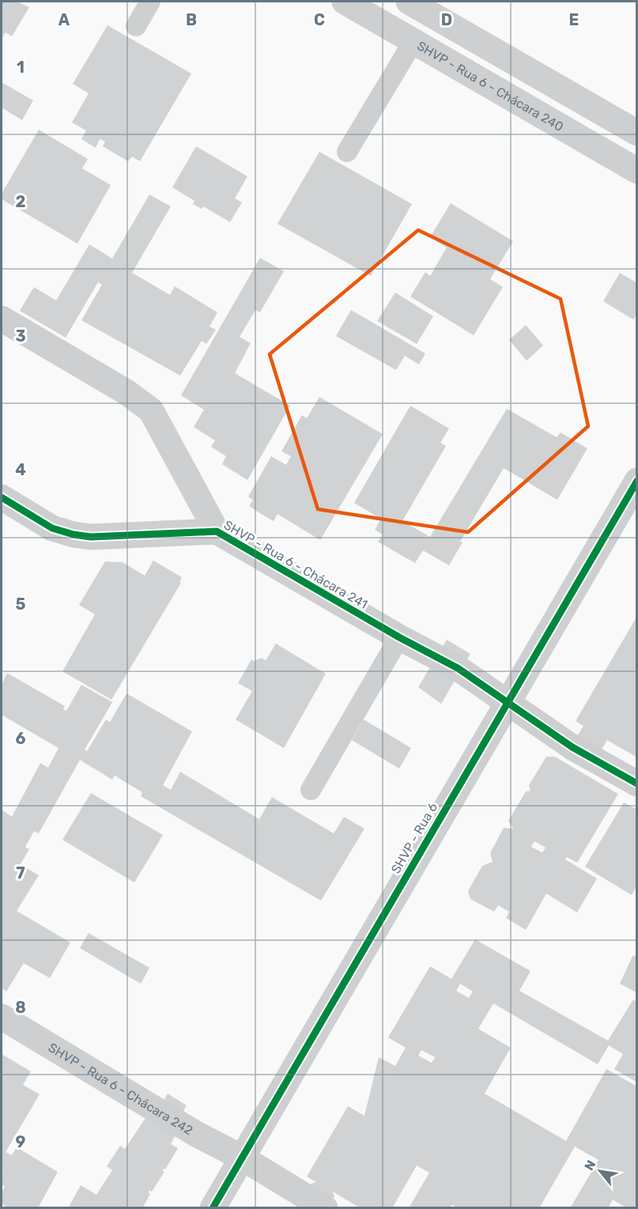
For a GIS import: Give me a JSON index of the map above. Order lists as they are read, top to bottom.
{
  "streets": {
    "street": [
      "SHVP - Rua 6 - Chácara 240",
      "SHVP - Rua 6 - Chácara 241",
      "SHVP - Rua 6",
      "SHVP - Rua 6 - Chácara 242"
    ]
  },
  "crossings": [
    ["SHVP - Rua 6 - Chácara 241", "SHVP - Rua 6"],
    ["SHVP - Rua 6", "SHVP - Rua 6 - Chácara 242"]
  ],
  "north": "top left",
  "grid": {
    "columns": [
      "A",
      "B",
      "C",
      "D",
      "E"
    ],
    "rows": [
      "1",
      "2",
      "3",
      "4",
      "5",
      "6",
      "7",
      "8",
      "9"
    ]
  }
}
